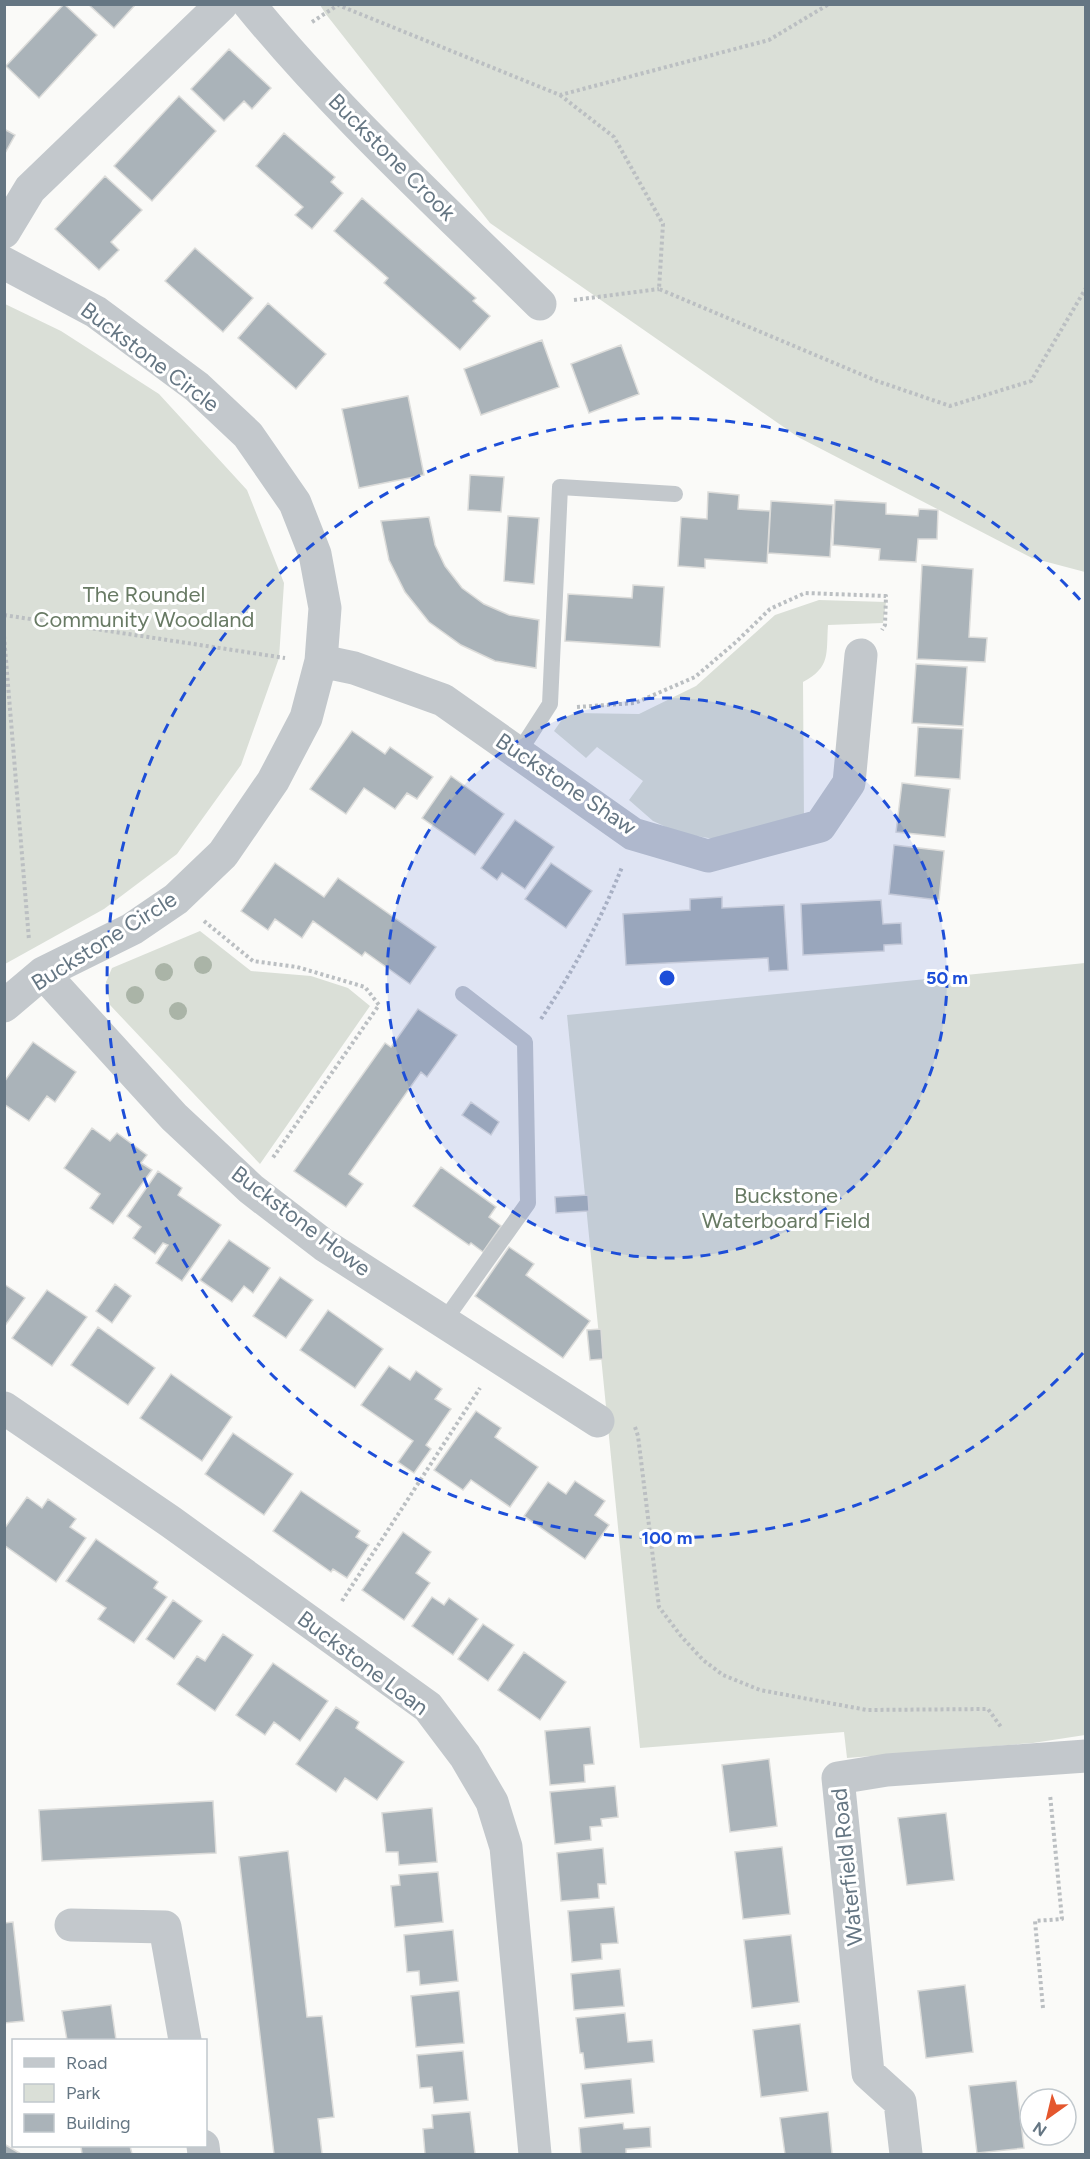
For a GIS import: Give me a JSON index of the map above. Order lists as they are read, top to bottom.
{
  "streets": {
    "street": [
      "Buckstone Crook",
      "Buckstone Circle",
      "Buckstone Shaw",
      "Buckstone Howe",
      "Buckstone Loan",
      "Waterfield Road"
    ]
  },
  "crossings": [
    ["Buckstone Circle", "Buckstone Shaw"],
    ["Buckstone Circle", "Buckstone Howe"]
  ],
  "parks": ["The Roundel Community Woodland", "Buckstone Waterboard Field"],
  "legend": ["Road", "Park", "Building"],
  "north": "bottom left",
  "rings": ["50 m", "100 m"]
}
